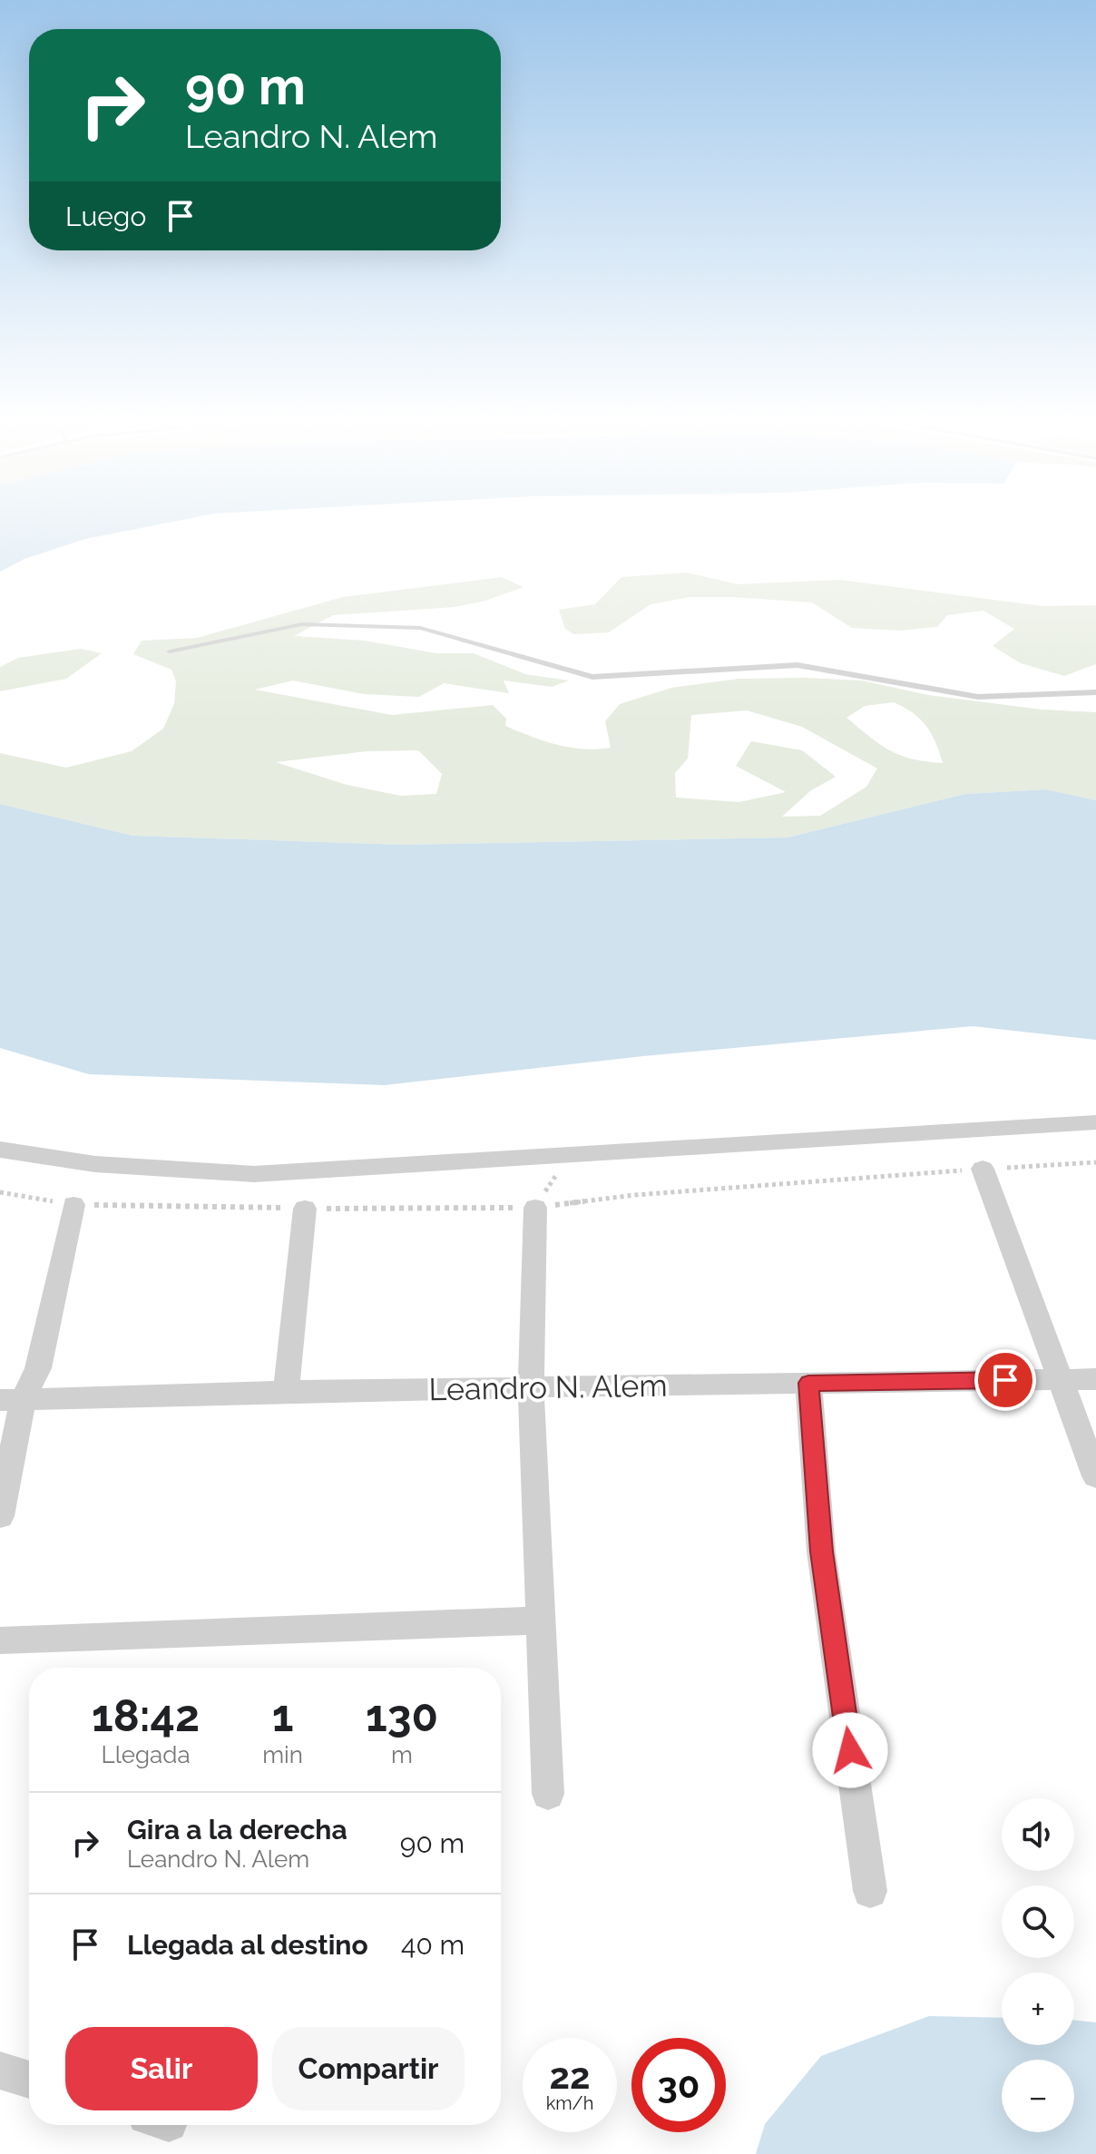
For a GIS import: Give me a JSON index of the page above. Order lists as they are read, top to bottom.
{
  "streets": {
    "street": ["Leandro N. Alem"]
  },
  "page": {
    "turn": ["90 m", "Leandro N. Alem"],
    "then": "Luego",
    "eta": [
      "18:42",
      "Llegada",
      "1",
      "min",
      "130",
      "m"
    ],
    "list": [
      {
        "name": "Gira a la derecha",
        "note": "Leandro N. Alem",
        "value": "90 m"
      },
      {
        "name": "Llegada al destino",
        "value": "40 m"
      }
    ],
    "map_buttons": ["+", "−"],
    "buttons": ["Salir", "Compartir"],
    "speed": "22 km/h",
    "limit": "30"
  }
}
